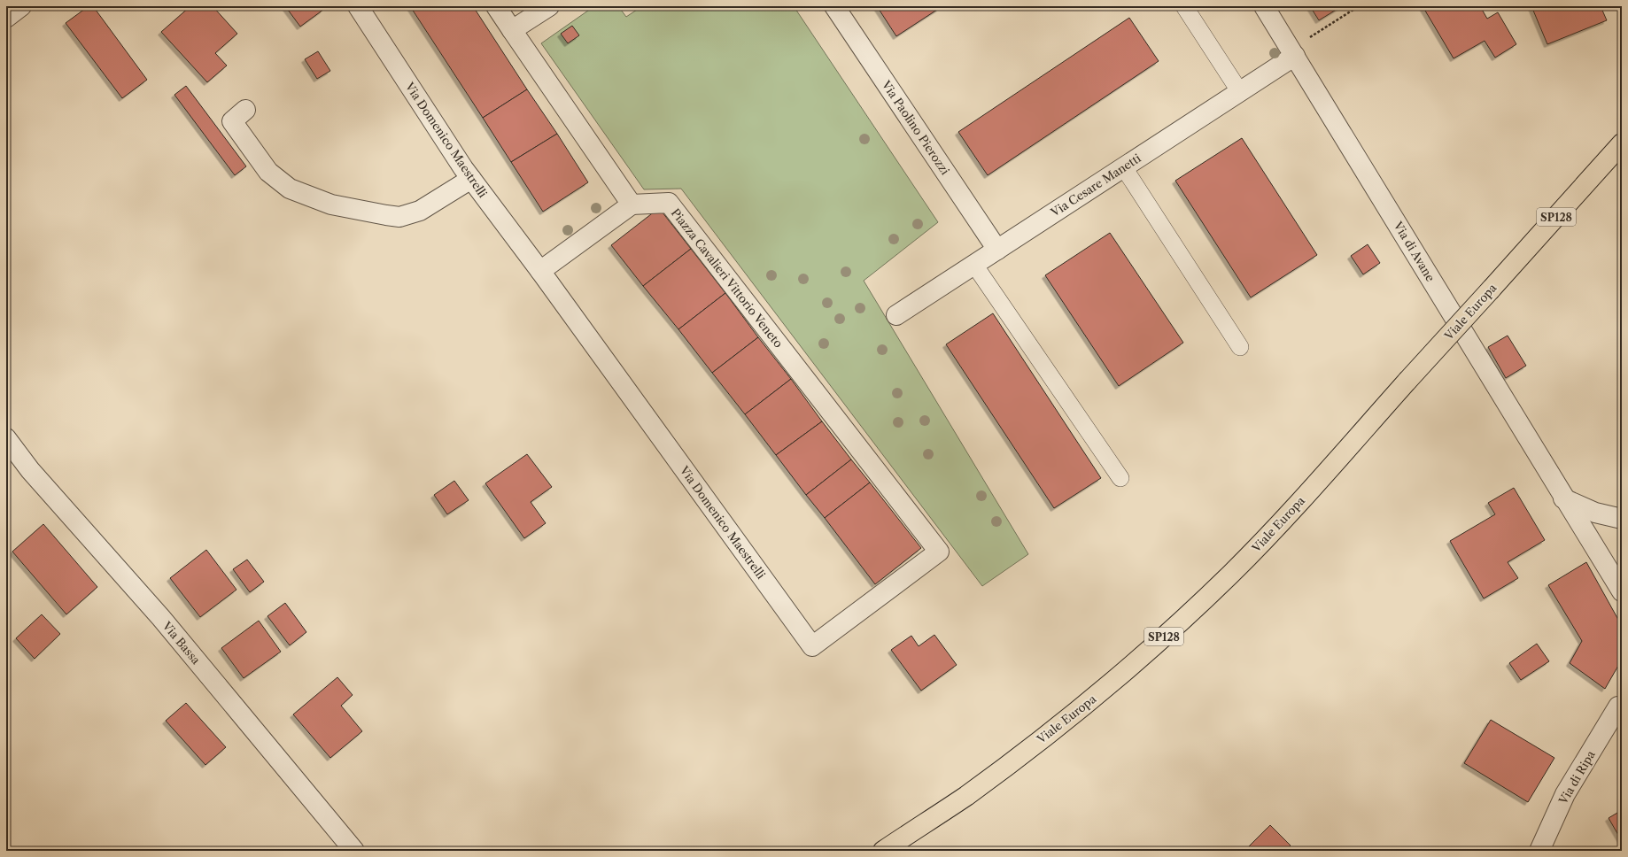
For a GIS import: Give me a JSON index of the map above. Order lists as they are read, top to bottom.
{
  "streets": {
    "main road": ["SP128", "Viale Europa"],
    "street": [
      "Via Paolino Pierozzi",
      "Via Domenico Maestrelli",
      "Via Cesare Manetti",
      "Via di Avane",
      "Piazza Cavalieri Vittorio Veneto",
      "Via Bassa",
      "Via di Ripa"
    ]
  },
  "crossings": [
    ["Via Paolino Pierozzi", "Via Cesare Manetti"],
    ["Via Domenico Maestrelli", "Piazza Cavalieri Vittorio Veneto"],
    ["Via Cesare Manetti", "Via di Avane"]
  ]
}
